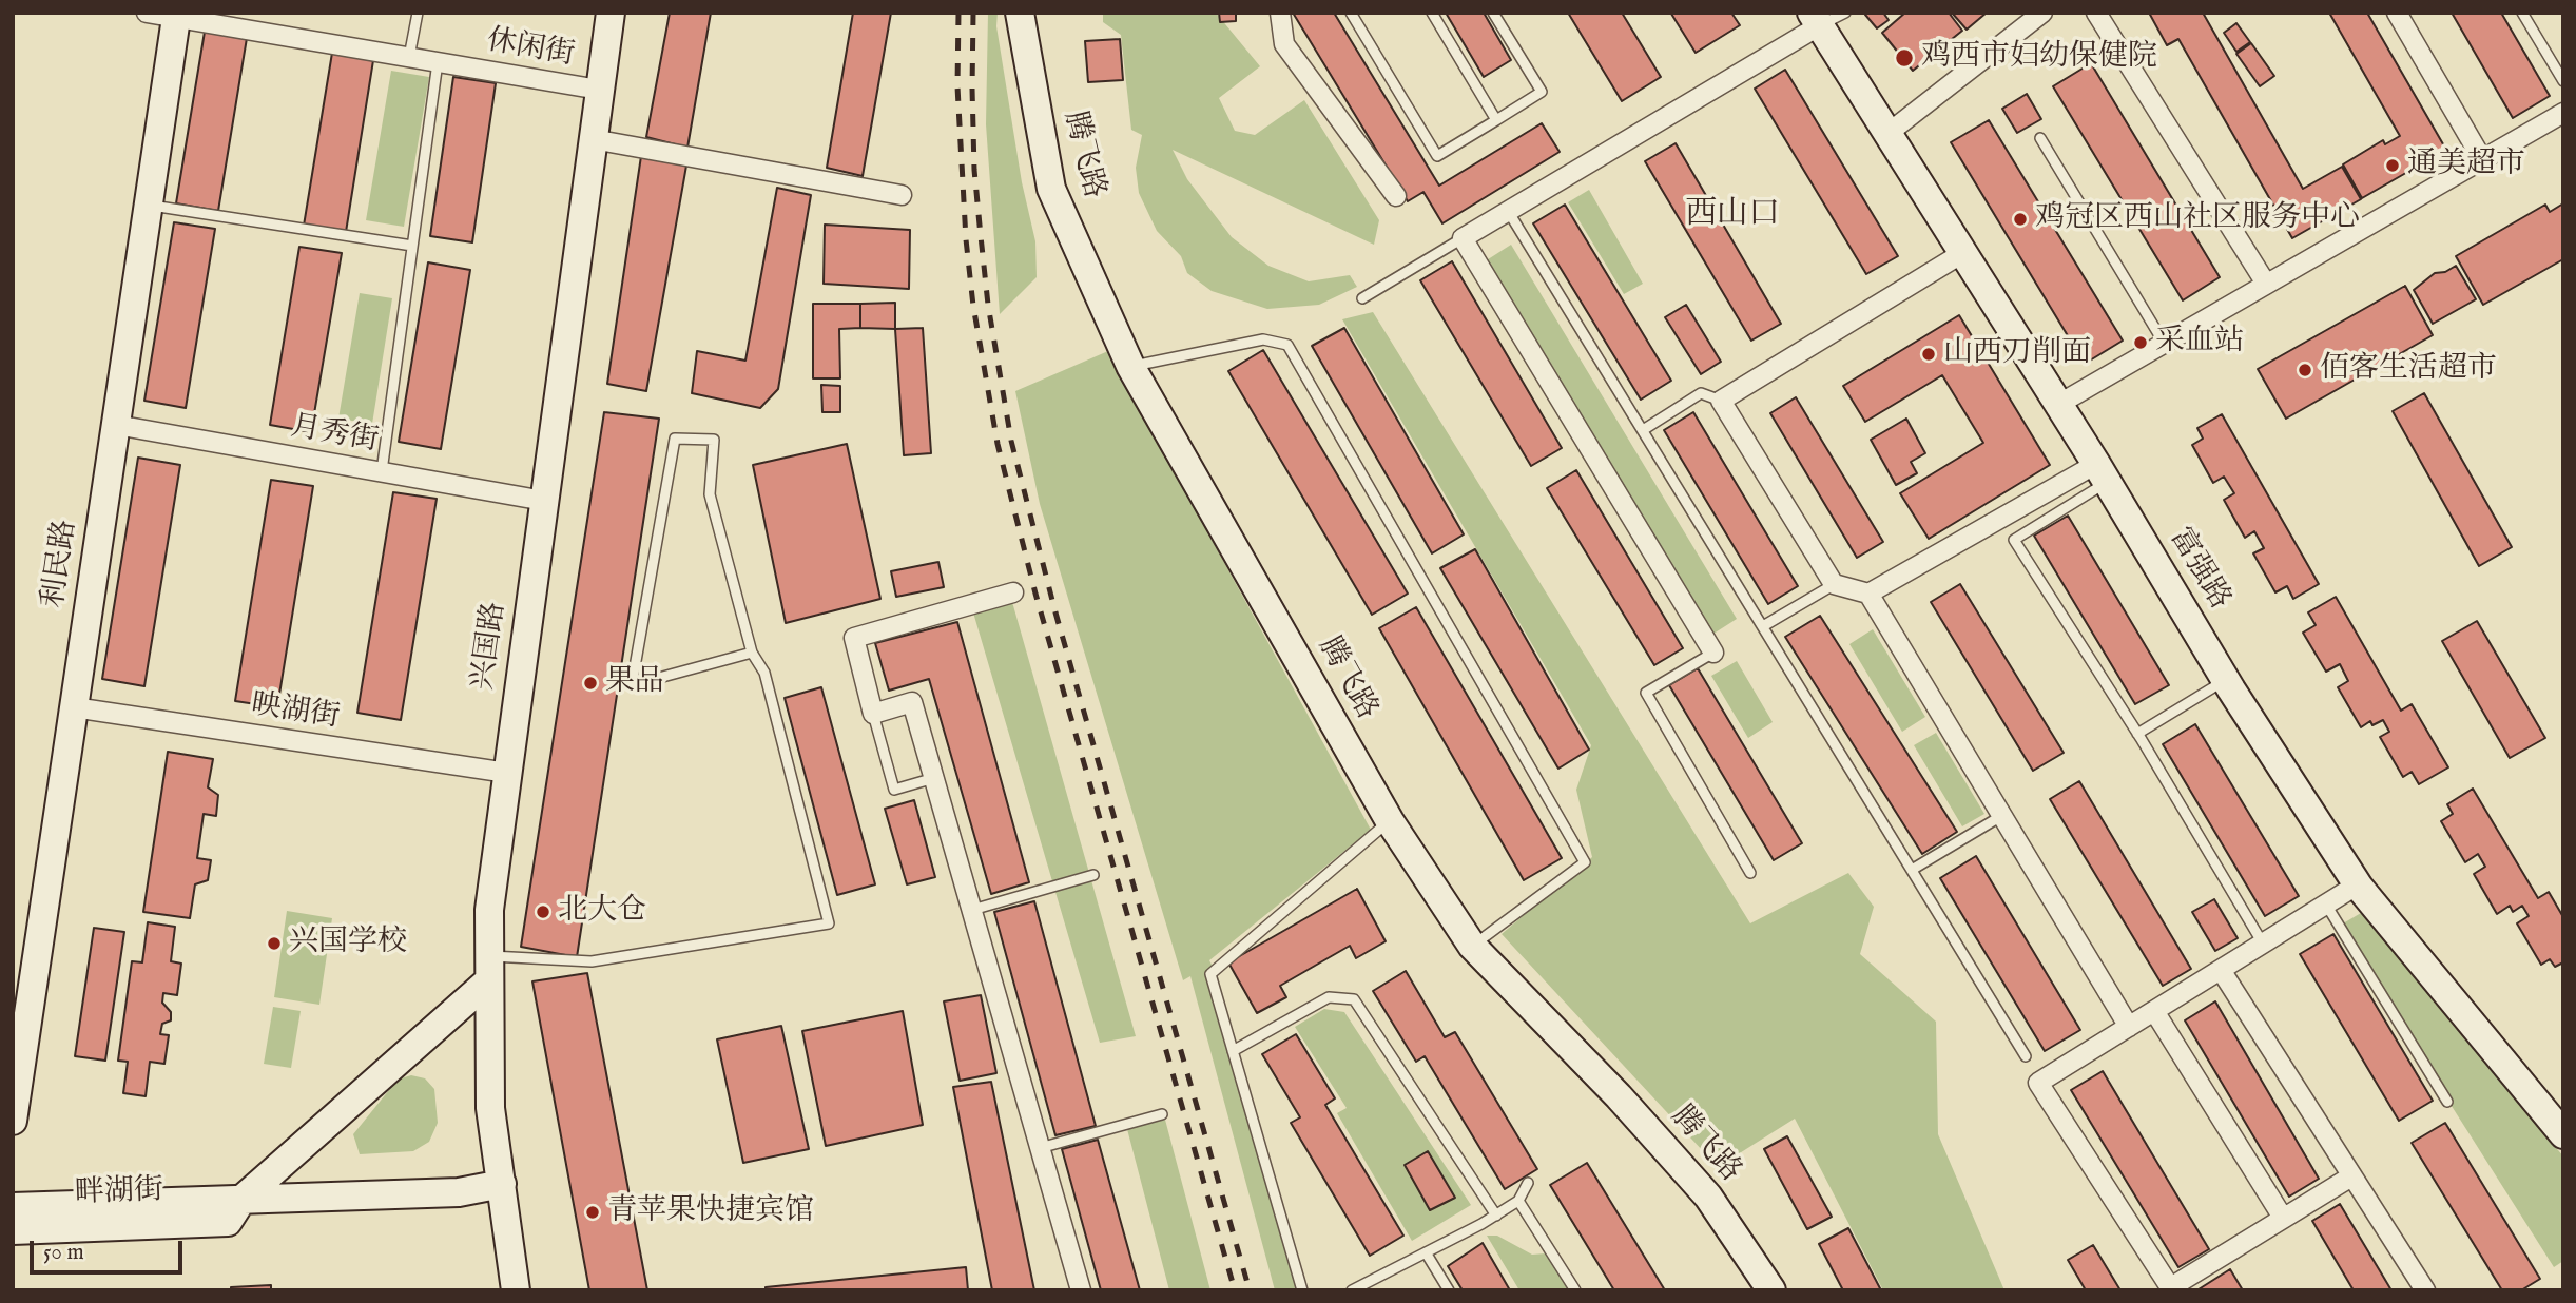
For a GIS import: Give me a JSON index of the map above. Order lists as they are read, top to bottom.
{
  "streets": {
    "street": [
      "休闲街",
      "腾飞路",
      "月秀街",
      "利民路",
      "富强路",
      "兴国路",
      "映湖街",
      "畔湖街"
    ]
  },
  "crossings": [
    ["休闲街", "利民路"],
    ["休闲街", "兴国路"],
    ["月秀街", "利民路"],
    ["月秀街", "兴国路"],
    ["利民路", "映湖街"],
    ["兴国路", "映湖街"]
  ],
  "districts": ["西山口"],
  "places": [
    "鸡西市妇幼保健院",
    "通美超市",
    "鸡冠区西山社区服务中心",
    "采血站",
    "山西刀削面",
    "佰客生活超市",
    "果品",
    "北大仓",
    "兴国学校",
    "青苹果快捷宾馆"
  ],
  "scale_bar": "50 m"
}
